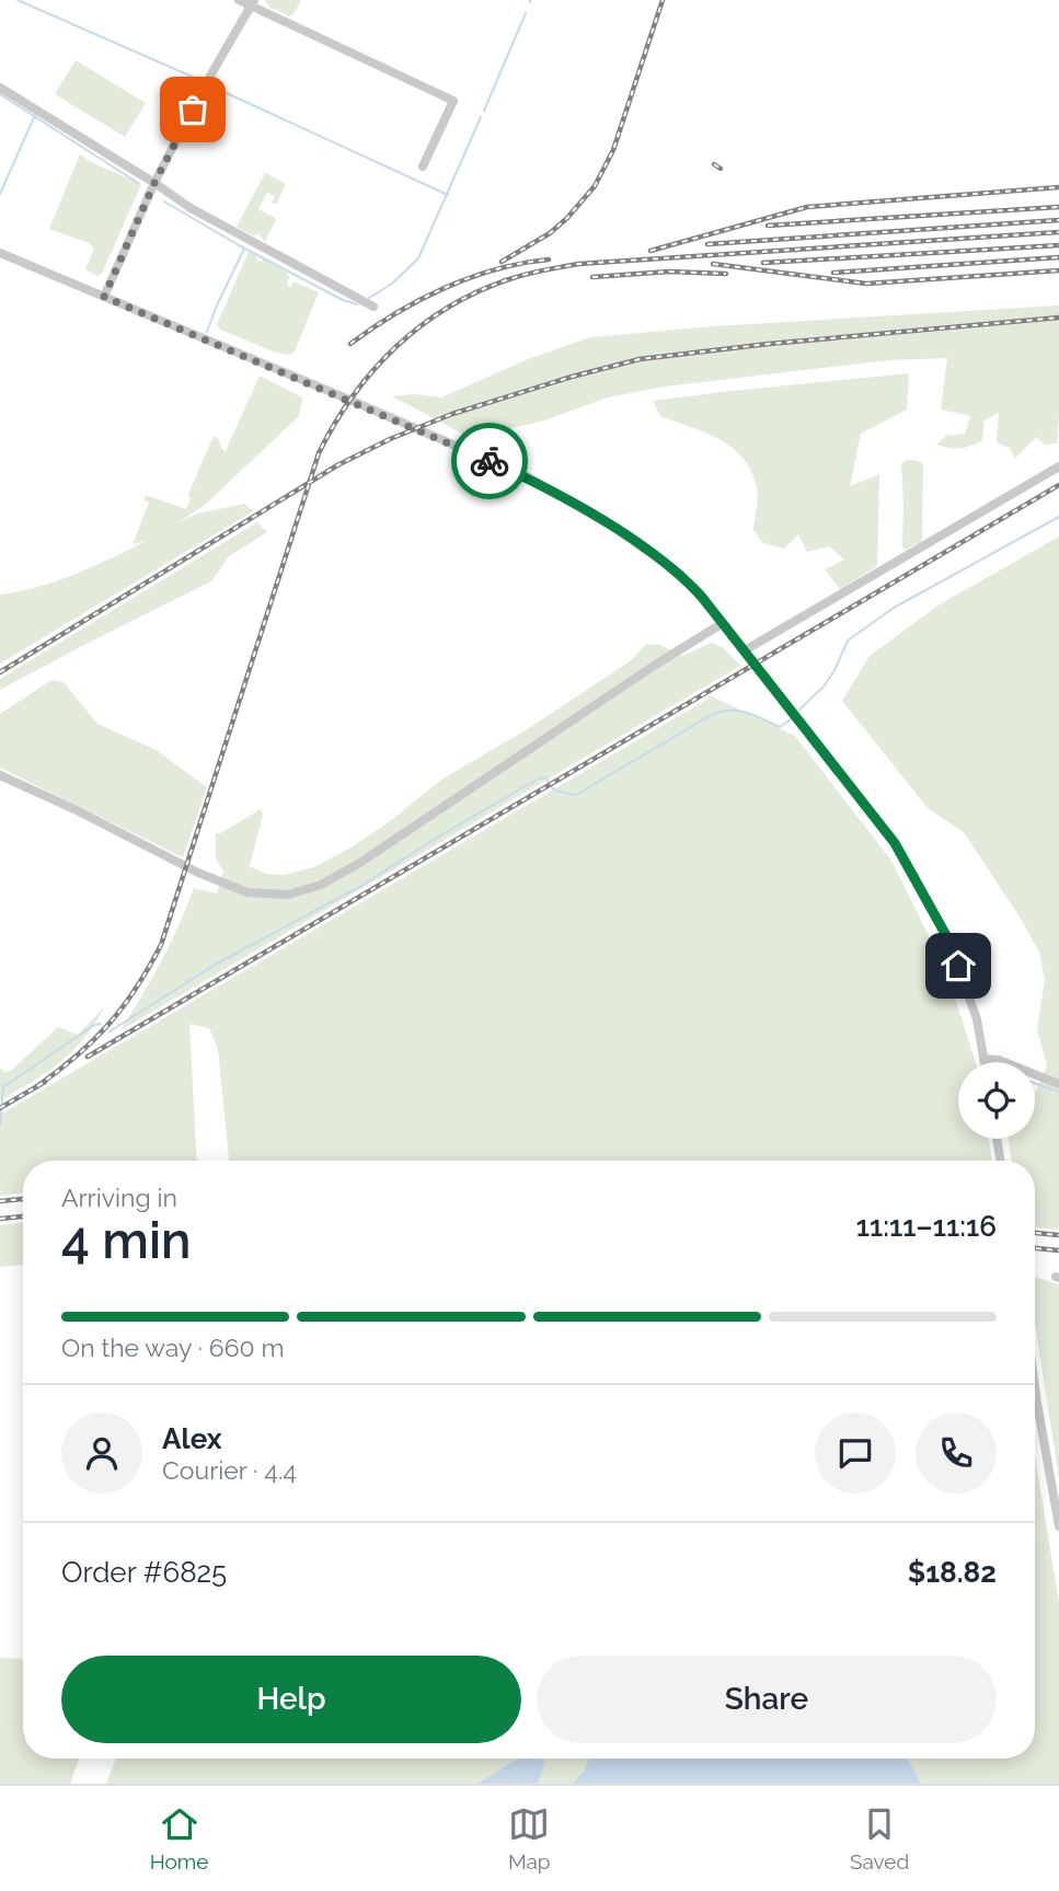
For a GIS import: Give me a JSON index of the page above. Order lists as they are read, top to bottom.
{
  "page": {
    "heading": ["4 min", "Arriving in", "11:11–11:16"],
    "panel": [
      "Alex",
      "Courier · 4.4",
      "Order #6825",
      "$18.82"
    ],
    "bar": "On the way · 660 m",
    "buttons": ["Help", "Share"],
    "tabs": ["Home", "Map", "Saved"]
  }
}
